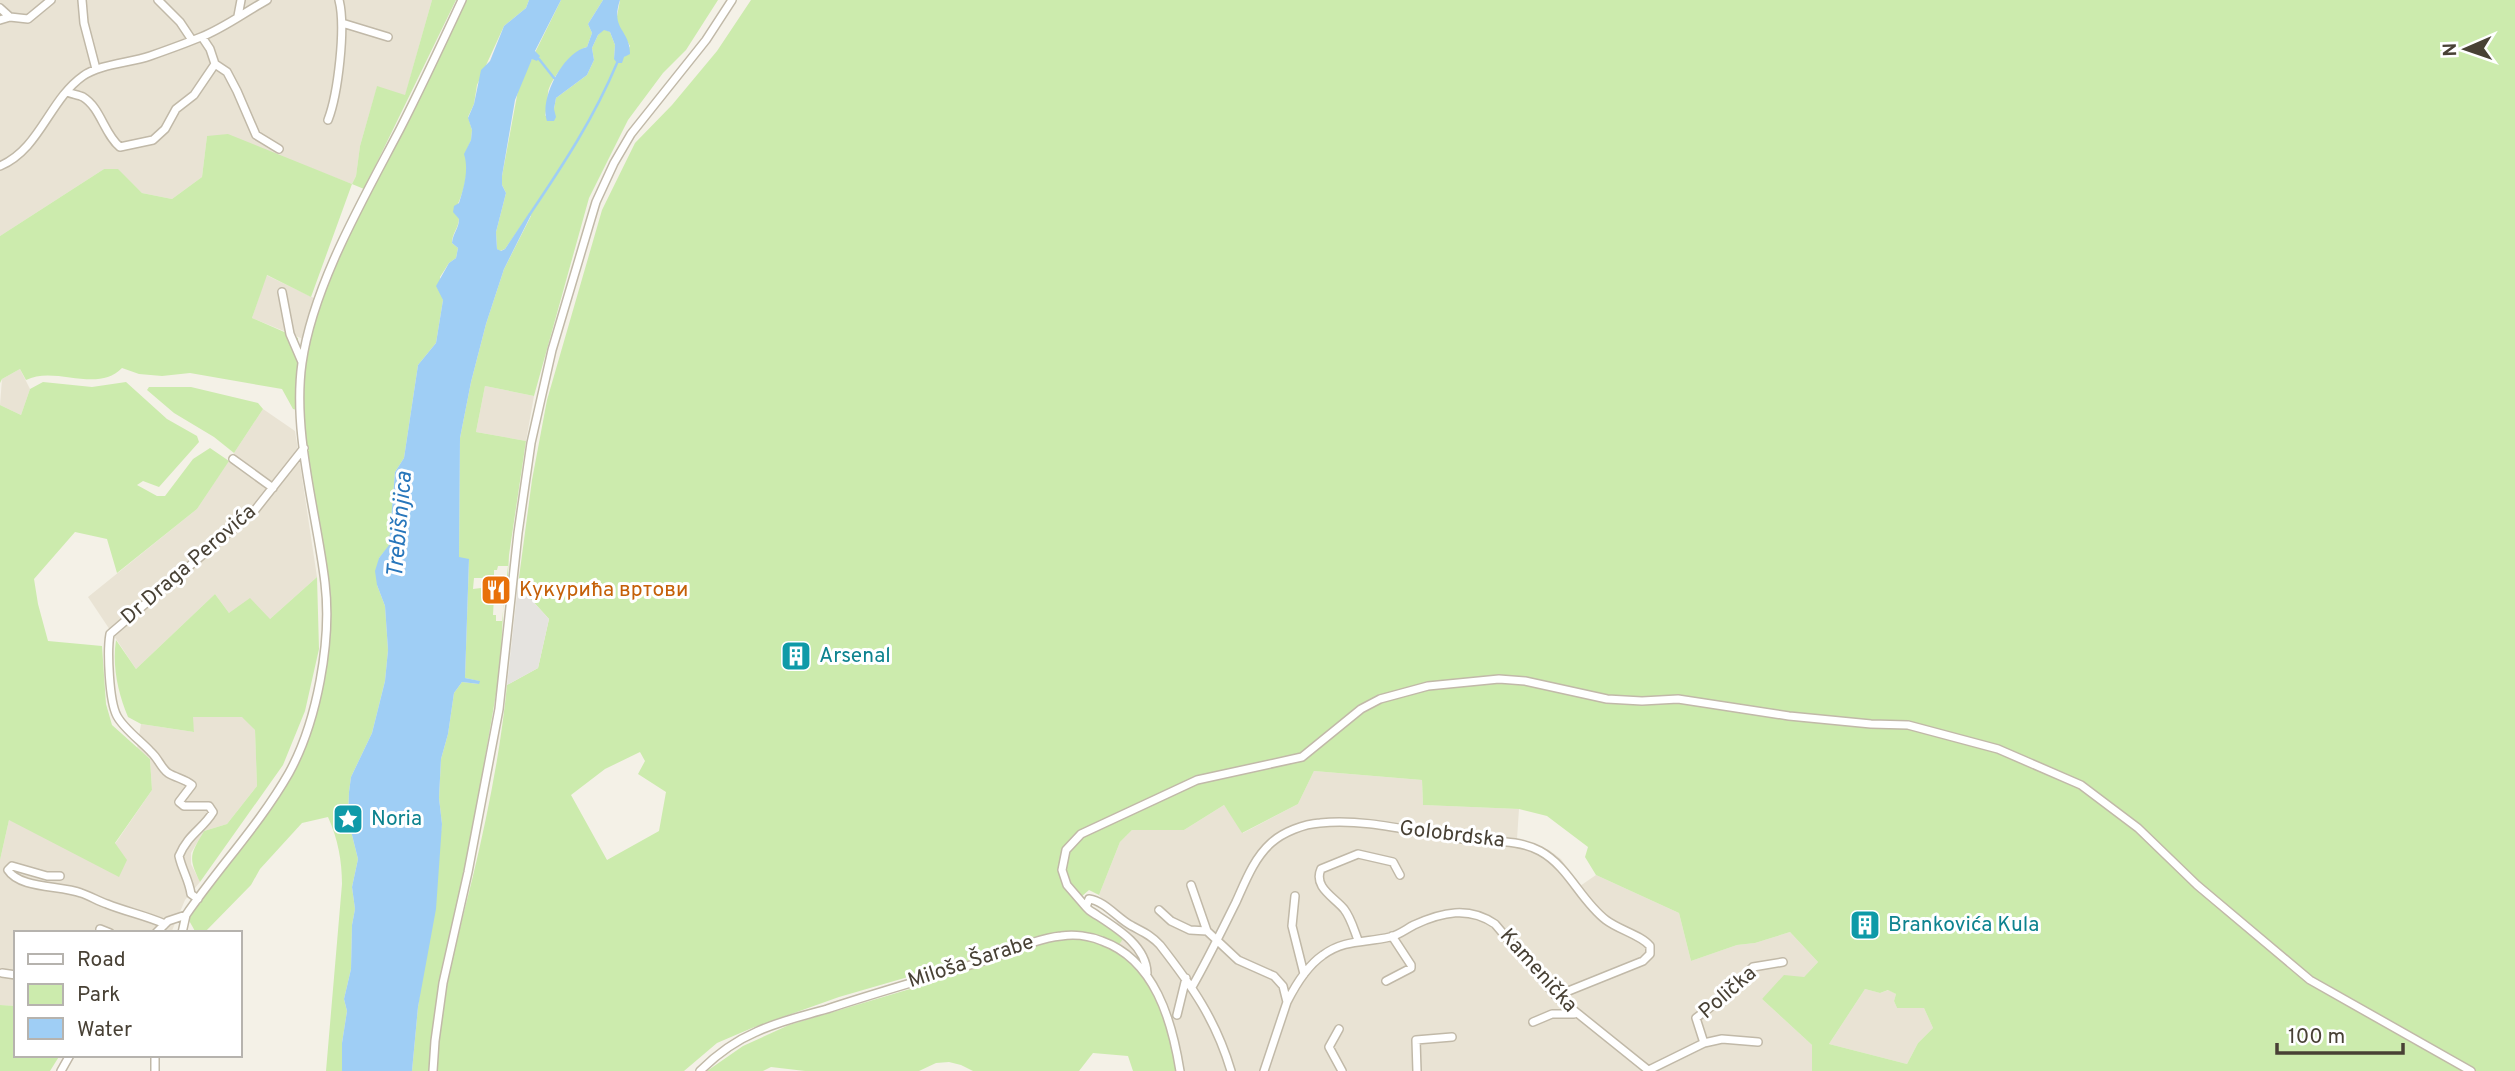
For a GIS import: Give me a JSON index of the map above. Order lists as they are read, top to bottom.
{
  "streets": {
    "street": [
      "Dr Draga Perovića",
      "Golobrdska",
      "Miloša Šarabe",
      "Kamenička",
      "Polička"
    ]
  },
  "crossings": [
    ["Golobrdska", "Kamenička"],
    ["Kamenička", "Polička"]
  ],
  "water": ["Trebišnjica"],
  "places": {
    "restaurant": ["Кукурића вртови"],
    "building": ["Arsenal", "Brankovića Kula"],
    "place": ["Noria"]
  },
  "legend": ["Road", "Park", "Water"],
  "scale_bar": "100 m",
  "north": "left"
}
